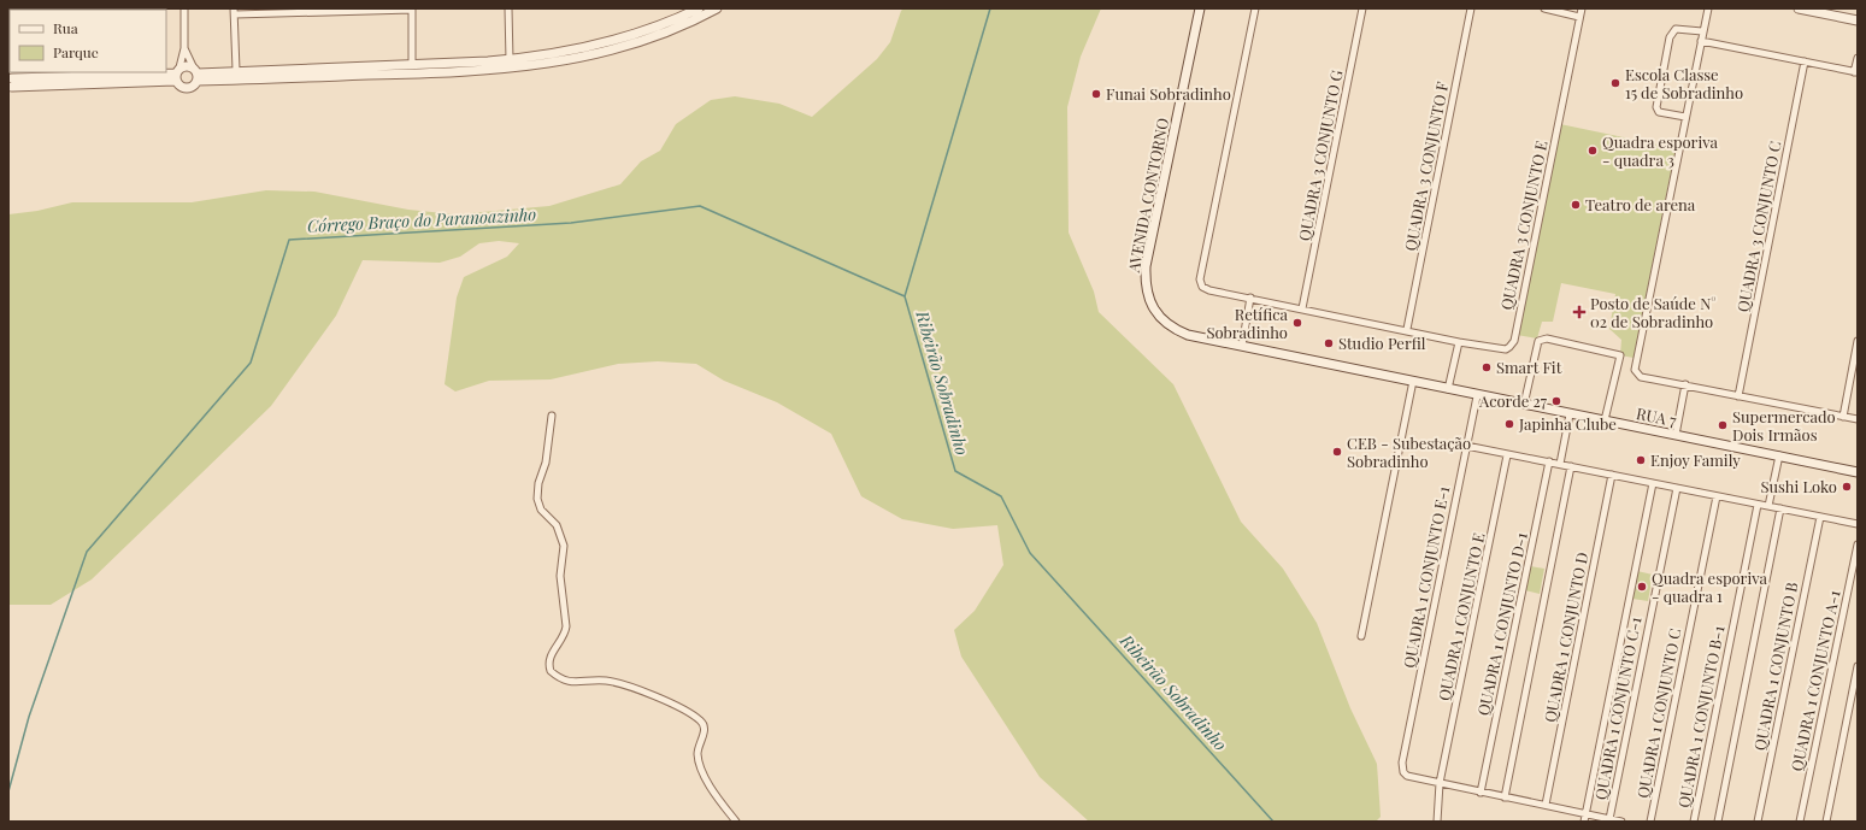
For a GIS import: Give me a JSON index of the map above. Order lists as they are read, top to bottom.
{
  "streets": {
    "street": [
      "QUADRA 3 CONJUNTO G",
      "QUADRA 3 CONJUNTO F",
      "AVENIDA CONTORNO",
      "QUADRA 3 CONJUNTO E",
      "QUADRA 3 CONJUNTO C",
      "RUA 7",
      "QUADRA 1 CONJUNTO E-1",
      "QUADRA 1 CONJUNTO E",
      "QUADRA 1 CONJUNTO D-1",
      "QUADRA 1 CONJUNTO D",
      "QUADRA 1 CONJUNTO B",
      "QUADRA 1 CONJUNTO A-1",
      "QUADRA 1 CONJUNTO C-1",
      "QUADRA 1 CONJUNTO C",
      "QUADRA 1 CONJUNTO B-1"
    ]
  },
  "crossings": [
    ["AVENIDA CONTORNO", "RUA 7"],
    ["RUA 7", "QUADRA 1 CONJUNTO E-1"],
    ["QUADRA 1 CONJUNTO E-1", "QUADRA 1 CONJUNTO E"]
  ],
  "water": ["Córrego Braço do Paranoazinho", "Ribeirão Sobradinho"],
  "places": {
    "other": [
      "Escola Classe 15 de Sobradinho",
      "Funai Sobradinho",
      "Quadra esporiva - quadra 3",
      "Teatro de arena",
      "Retífica Sobradinho",
      "Studio Perfil",
      "Smart Fit",
      "Acorde 27",
      "Japinha Clube",
      "Supermercado Dois Irmãos",
      "CEB - Subestação Sobradinho",
      "Enjoy Family",
      "Sushi Loko",
      "Quadra esporiva - quadra 1"
    ],
    "health": ["Posto de Saúde N° 02 de Sobradinho"]
  },
  "legend": ["Rua", "Parque"]
}
